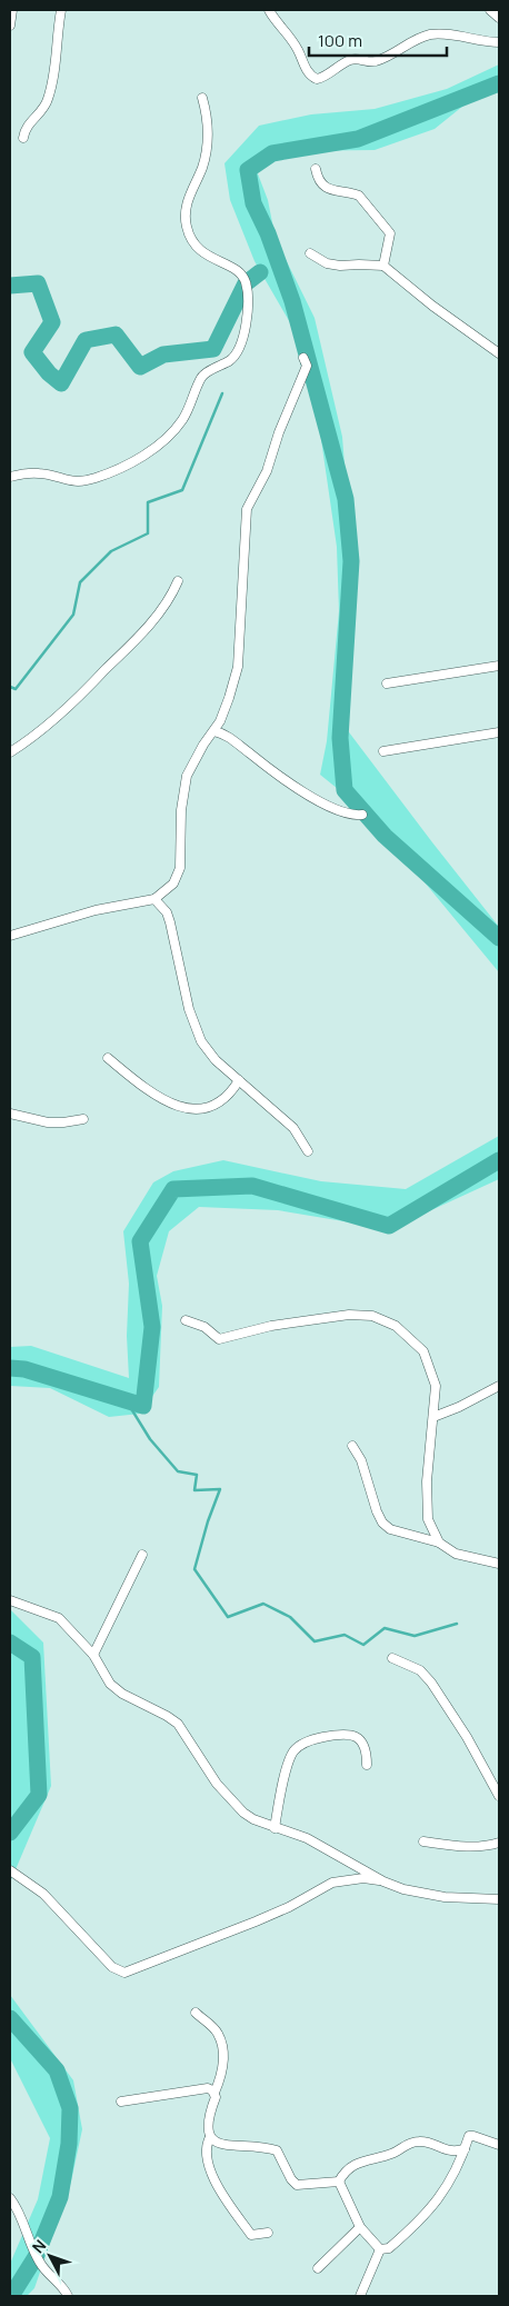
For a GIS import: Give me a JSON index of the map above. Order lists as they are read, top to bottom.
{
  "scale_bar": "100 m",
  "north": "top left"
}
